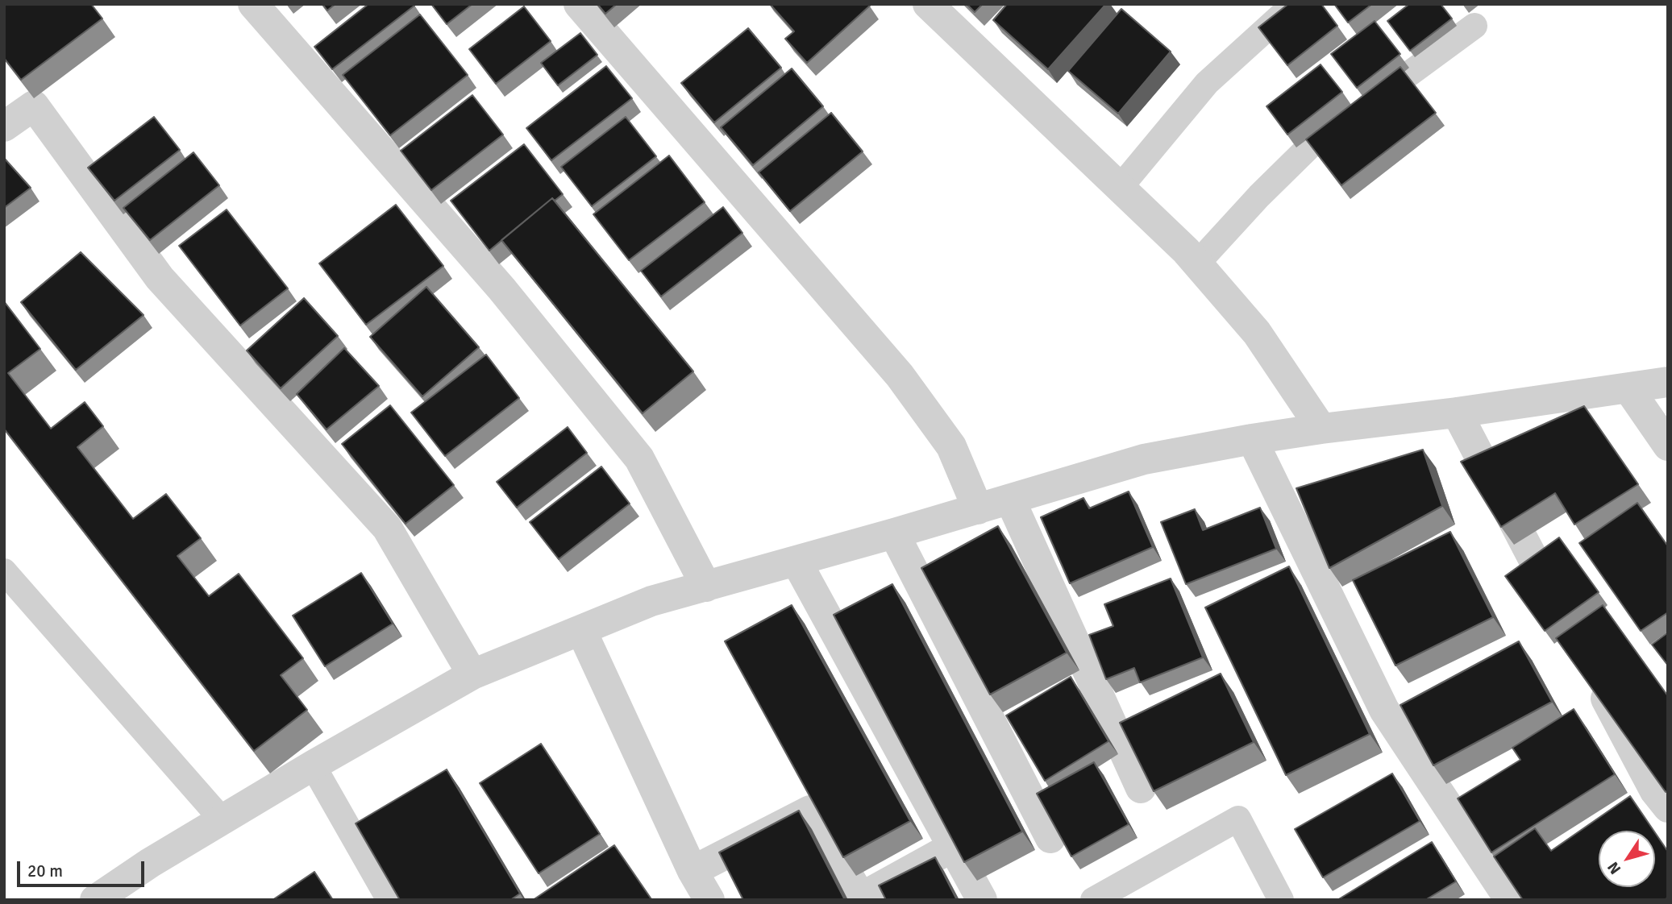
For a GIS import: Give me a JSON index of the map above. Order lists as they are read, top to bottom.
{
  "scale_bar": "20 m",
  "north": "bottom left"
}
